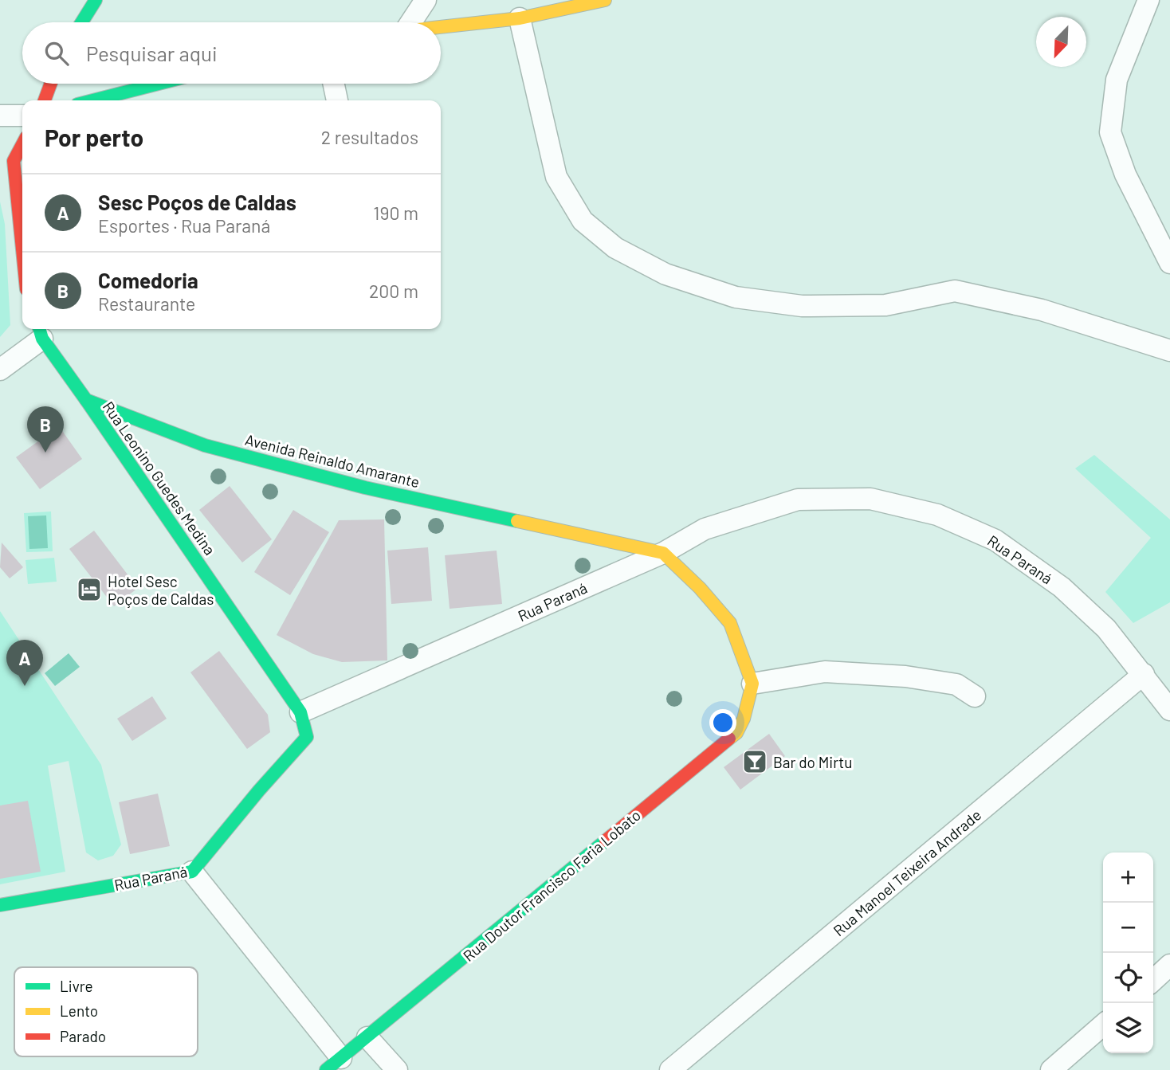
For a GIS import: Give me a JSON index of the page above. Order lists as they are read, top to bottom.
{
  "streets": {
    "street": [
      "Avenida Reinaldo Amarante",
      "Rua Leonino Guedes Medina",
      "Rua Paraná",
      "Rua Manoel Teixeira Andrade",
      "Rua Doutor Francisco Faria Lobato"
    ]
  },
  "crossings": [
    ["Avenida Reinaldo Amarante", "Rua Leonino Guedes Medina"],
    ["Avenida Reinaldo Amarante", "Rua Paraná"],
    ["Rua Leonino Guedes Medina", "Rua Paraná"],
    ["Rua Paraná", "Rua Manoel Teixeira Andrade"]
  ],
  "places": {
    "hotel": ["Hotel Sesc Poços de Caldas"],
    "bar": ["Bar do Mirtu"]
  },
  "legend": ["Livre", "Lento", "Parado"],
  "north": "bottom left",
  "page": {
    "search": "Pesquisar aqui",
    "heading": ["Por perto", "2 resultados"],
    "list": [
      {
        "mark": "A",
        "name": "Sesc Poços de Caldas",
        "note": "Esportes · Rua Paraná",
        "value": "190 m"
      },
      {
        "mark": "B",
        "name": "Comedoria",
        "note": "Restaurante",
        "value": "200 m"
      }
    ],
    "pins": ["B", "A"],
    "map_buttons": ["+", "−"]
  }
}
